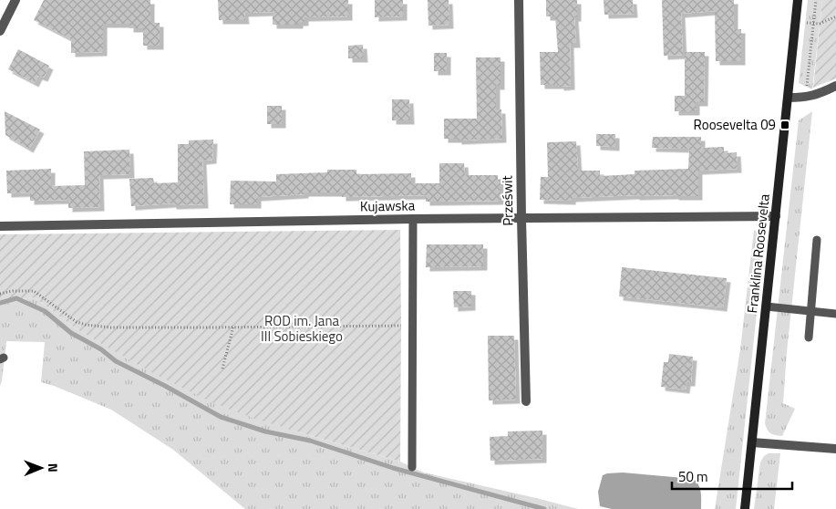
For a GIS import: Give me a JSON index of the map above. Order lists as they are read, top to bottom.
{
  "streets": {
    "street": ["Prześwit", "Kujawska", "Franklina Roosevelta"]
  },
  "crossings": [
    ["Prześwit", "Kujawska"],
    ["Kujawska", "Franklina Roosevelta"]
  ],
  "parks": ["ROD im. Jana III Sobieskiego"],
  "places": {
    "transit": ["Roosevelta 09"]
  },
  "scale_bar": "50 m",
  "north": "right"
}
